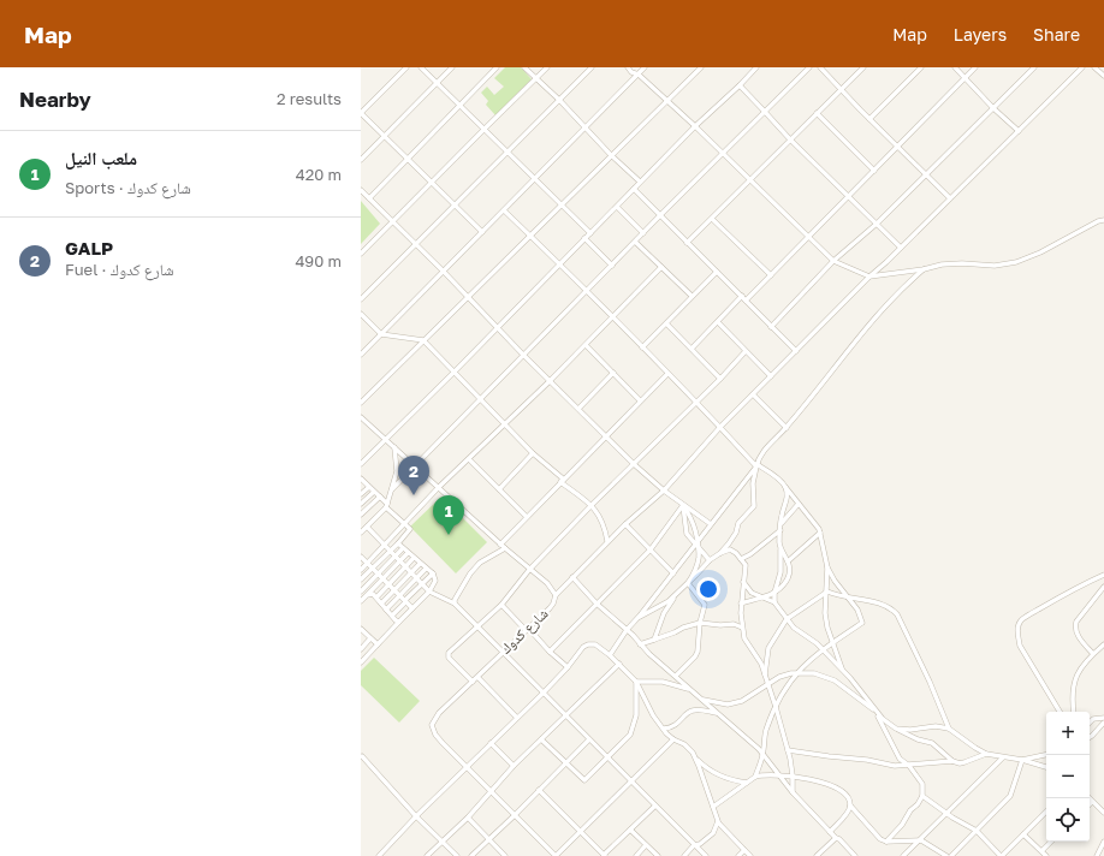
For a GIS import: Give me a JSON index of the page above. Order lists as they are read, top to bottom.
{
  "streets": {
    "street": ["شارع كدوك"]
  },
  "page": {
    "header": "Map",
    "nav": ["Map", "Layers", "Share"],
    "heading": ["Nearby", "2 results"],
    "list": [
      {
        "mark": "1",
        "name": "ملعب النيل",
        "note": "Sports · شارع كدوك",
        "value": "420 m"
      },
      {
        "mark": "2",
        "name": "GALP",
        "note": "Fuel · شارع كدوك",
        "value": "490 m"
      }
    ],
    "pins": ["2", "1"],
    "map_buttons": ["+", "−"]
  }
}
